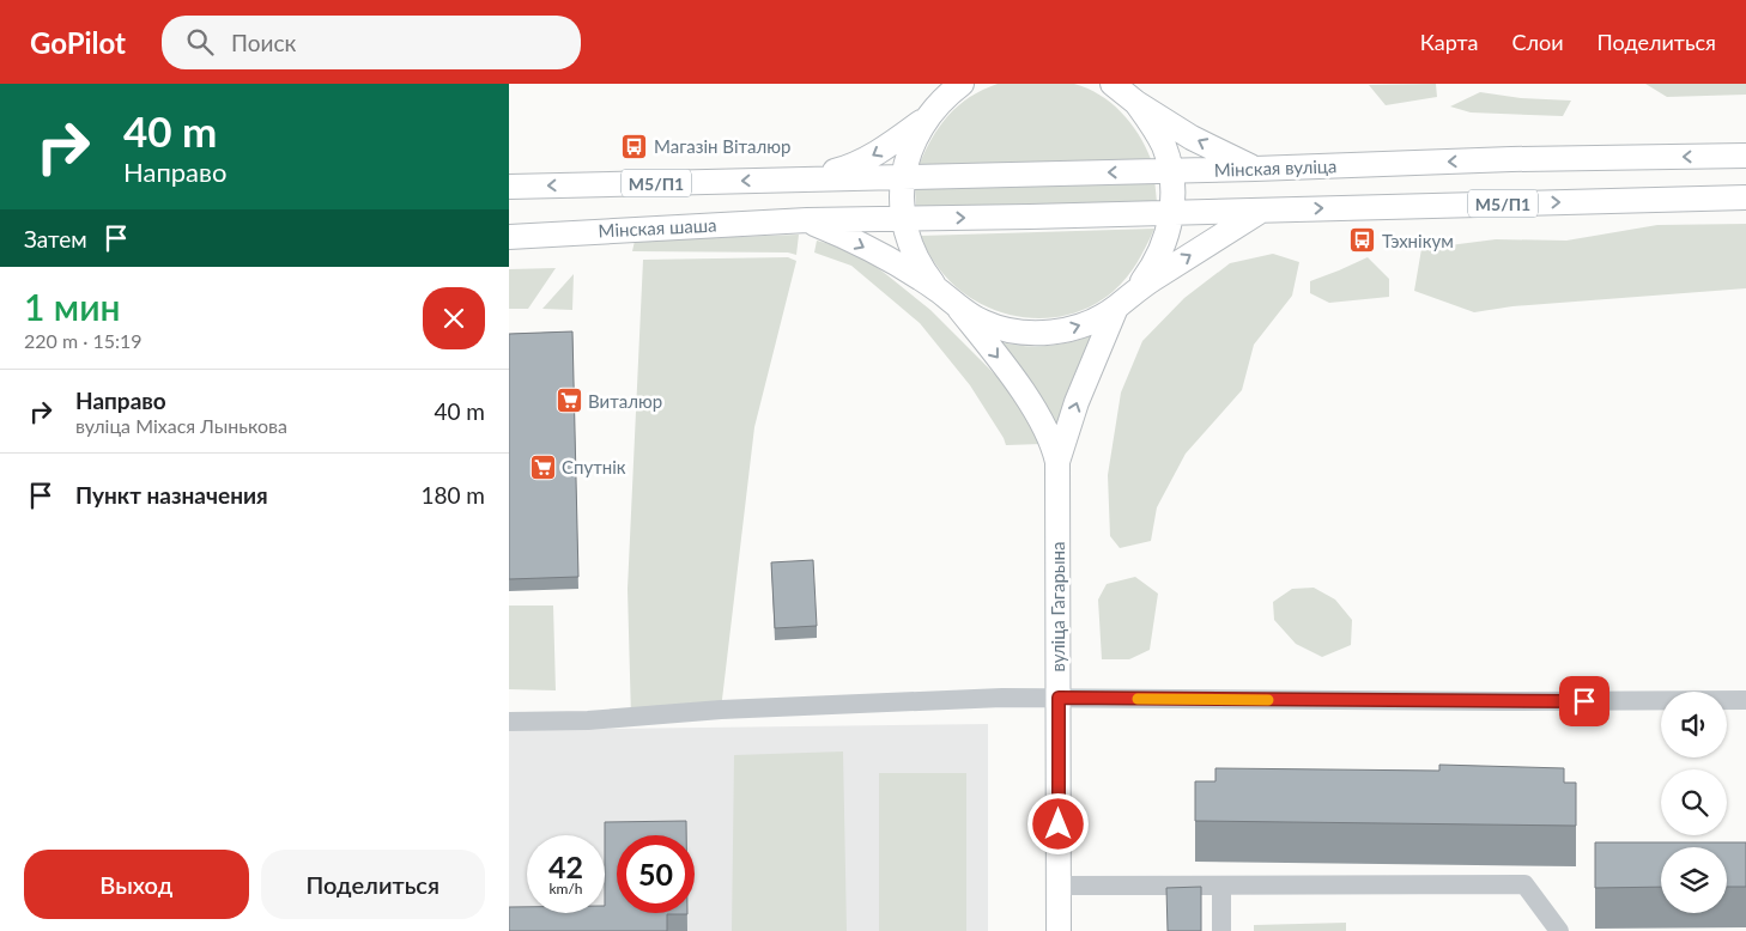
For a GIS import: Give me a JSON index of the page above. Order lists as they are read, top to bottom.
{
  "streets": {
    "main road": [
      "Мінская вуліца",
      "М5/П1",
      "Мінская шаша",
      "вуліца Гагарына"
    ]
  },
  "crossings": [
    ["Мінская вуліца", "М5/П1"],
    ["М5/П1", "Мінская шаша"]
  ],
  "places": {
    "bus stop": ["Магазін Віталюр", "Тэхнікум"],
    "supermarket": ["Виталюр", "Спутнік"]
  },
  "page": {
    "header": "GoPilot",
    "search": "Поиск",
    "nav": ["Карта", "Слои", "Поделиться"],
    "turn": ["40 m", "Направо"],
    "then": "Затем",
    "heading": ["1 мин", "220 m · 15:19"],
    "list": [
      {
        "name": "Направо",
        "note": "вуліца Міхася Лынькова",
        "value": "40 m"
      },
      {
        "name": "Пункт назначения",
        "value": "180 m"
      }
    ],
    "speed": "42 km/h",
    "limit": "50",
    "buttons": ["Выход", "Поделиться"]
  }
}
